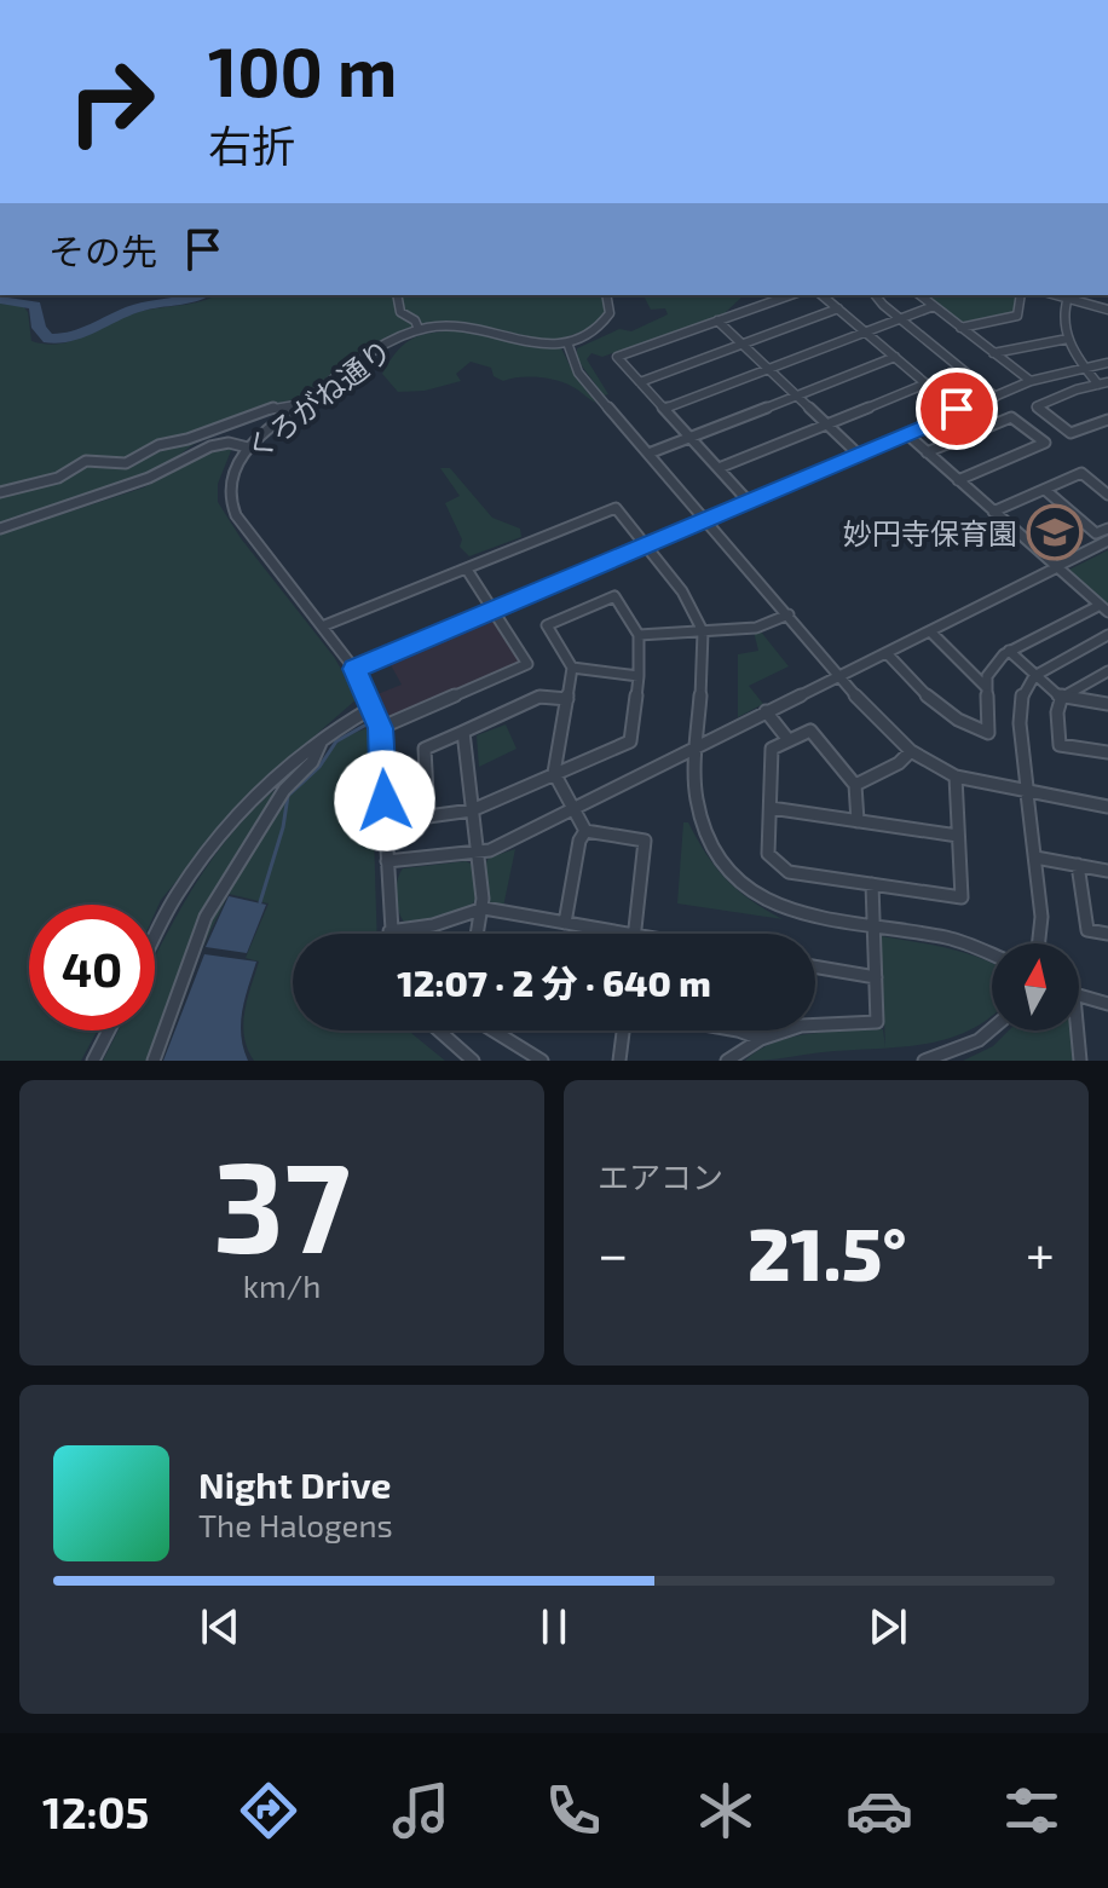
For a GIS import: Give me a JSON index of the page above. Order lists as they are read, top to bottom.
{
  "streets": {
    "street": ["くろがね通り"]
  },
  "places": {
    "school or university": ["妙円寺保育園"]
  },
  "north": "top",
  "page": {
    "turn": ["100 m", "右折"],
    "then": "その先",
    "limit": "40",
    "trip": "12:07 · 2 分 · 640 m",
    "tile": [
      ["37", "km/h"],
      "エアコン"
    ],
    "heat": ["−", "21.5°", "+"],
    "song": ["Night Drive", "The Halogens"],
    "tabs": "12:05"
  }
}
